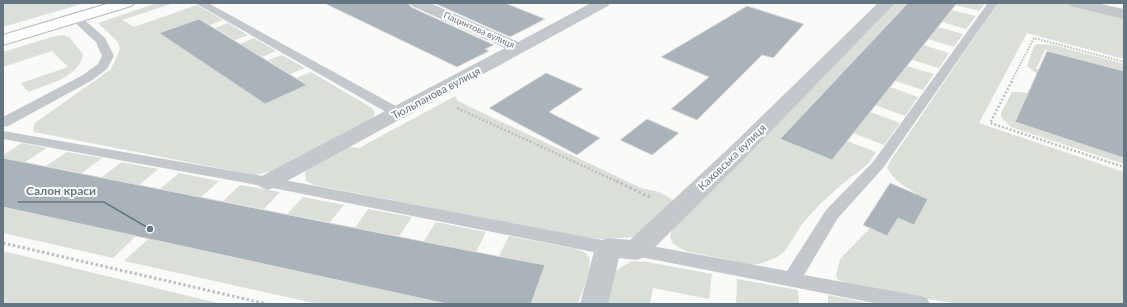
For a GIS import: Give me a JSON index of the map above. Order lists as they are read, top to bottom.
{
  "streets": {
    "street": ["Гіацинтова вулиця", "Тюльпанова вулиця", "Каховська вулиця"]
  },
  "crossings": [
    ["Гіацинтова вулиця", "Тюльпанова вулиця"]
  ],
  "places": ["Салон краси"]
}
